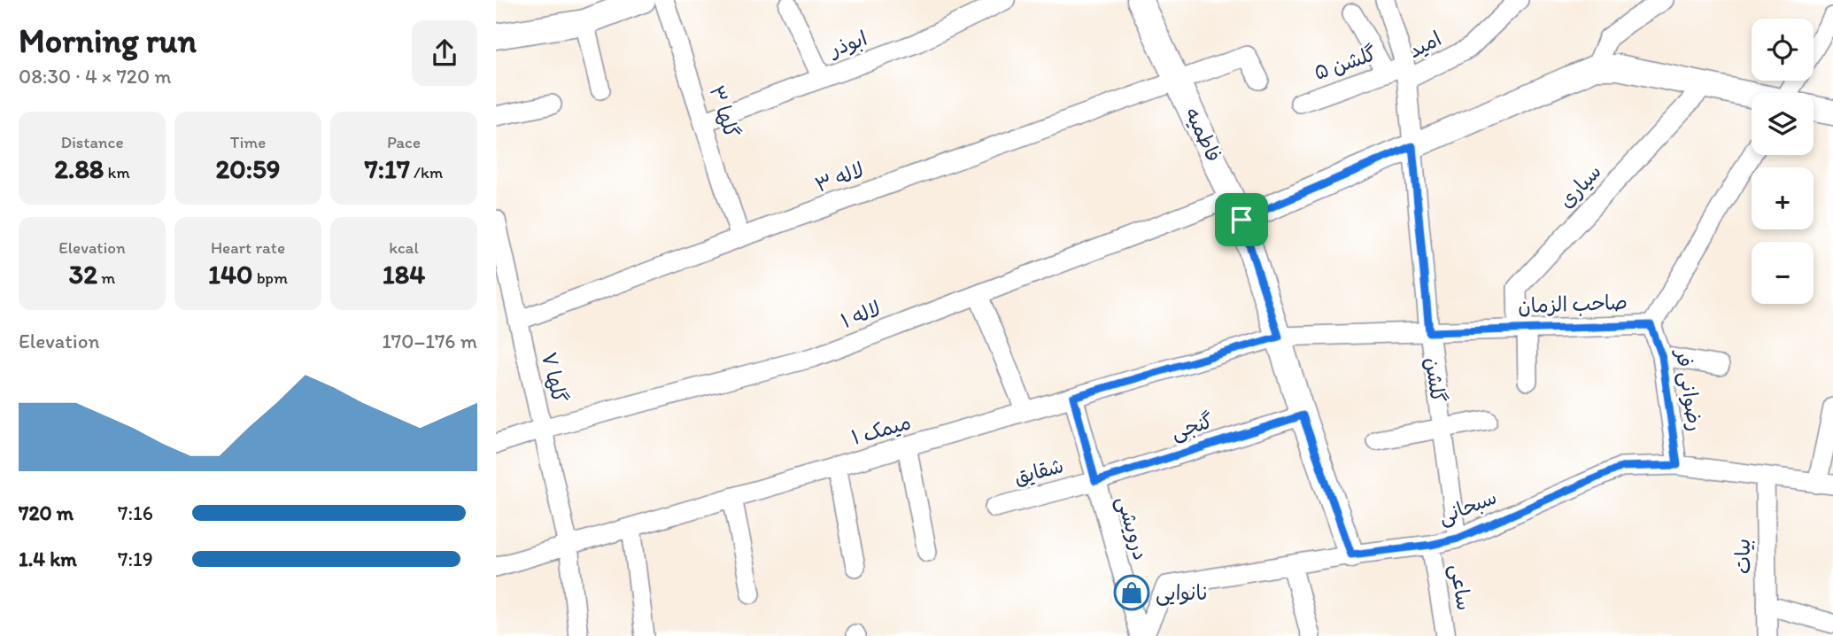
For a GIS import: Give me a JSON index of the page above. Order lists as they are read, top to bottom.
{
  "streets": {
    "street": [
      "ابوذر",
      "امید",
      "گلشن ۵",
      "گلها ۳",
      "فاطمیه",
      "لاله ۳",
      "سیاری",
      "صاحب الزمان",
      "لاله ۱",
      "گلها ۷",
      "گلشن",
      "رضوانی فر",
      "گنجی",
      "میمک ۱",
      "شقایق",
      "سبحانی",
      "درویشی",
      "بیات",
      "ساعی"
    ]
  },
  "crossings": [
    ["ابوذر", "گلها ۳"],
    ["امید", "گلشن ۵"],
    ["امید", "گلشن"],
    ["گلشن ۵", "گلشن"],
    ["گلها ۳", "لاله ۳"],
    ["فاطمیه", "لاله ۳"],
    ["فاطمیه", "صاحب الزمان"],
    ["فاطمیه", "لاله ۱"],
    ["فاطمیه", "گنجی"],
    ["فاطمیه", "میمک ۱"],
    ["فاطمیه", "سبحانی"],
    ["لاله ۳", "گلها ۷"],
    ["سیاری", "صاحب الزمان"],
    ["صاحب الزمان", "گلشن"],
    ["صاحب الزمان", "رضوانی فر"],
    ["صاحب الزمان", "میمک ۱"],
    ["لاله ۱", "گلها ۷"],
    ["گلها ۷", "میمک ۱"],
    ["گلشن", "سبحانی"],
    ["رضوانی فر", "سبحانی"],
    ["گنجی", "شقایق"],
    ["گنجی", "درویشی"],
    ["میمک ۱", "درویشی"],
    ["شقایق", "درویشی"],
    ["سبحانی", "درویشی"],
    ["سبحانی", "بیات"],
    ["سبحانی", "ساعی"]
  ],
  "places": {
    "shop": ["نانوایی"]
  },
  "page": {
    "heading": ["Morning run", "08:30 · 4 × 720 m"],
    "map_buttons": ["+", "−"],
    "stats": [
      ["Distance", "2.88 km"],
      ["Time", "20:59"],
      ["Pace", "7:17 /km"],
      ["Elevation", "32 m"],
      ["Heart rate", "140 bpm"],
      ["kcal", "184"]
    ],
    "chart": ["Elevation", "170–176 m"],
    "list": [
      {
        "name": "720 m",
        "note": "7:16"
      },
      {
        "name": "1.4 km",
        "note": "7:19"
      }
    ]
  }
}
